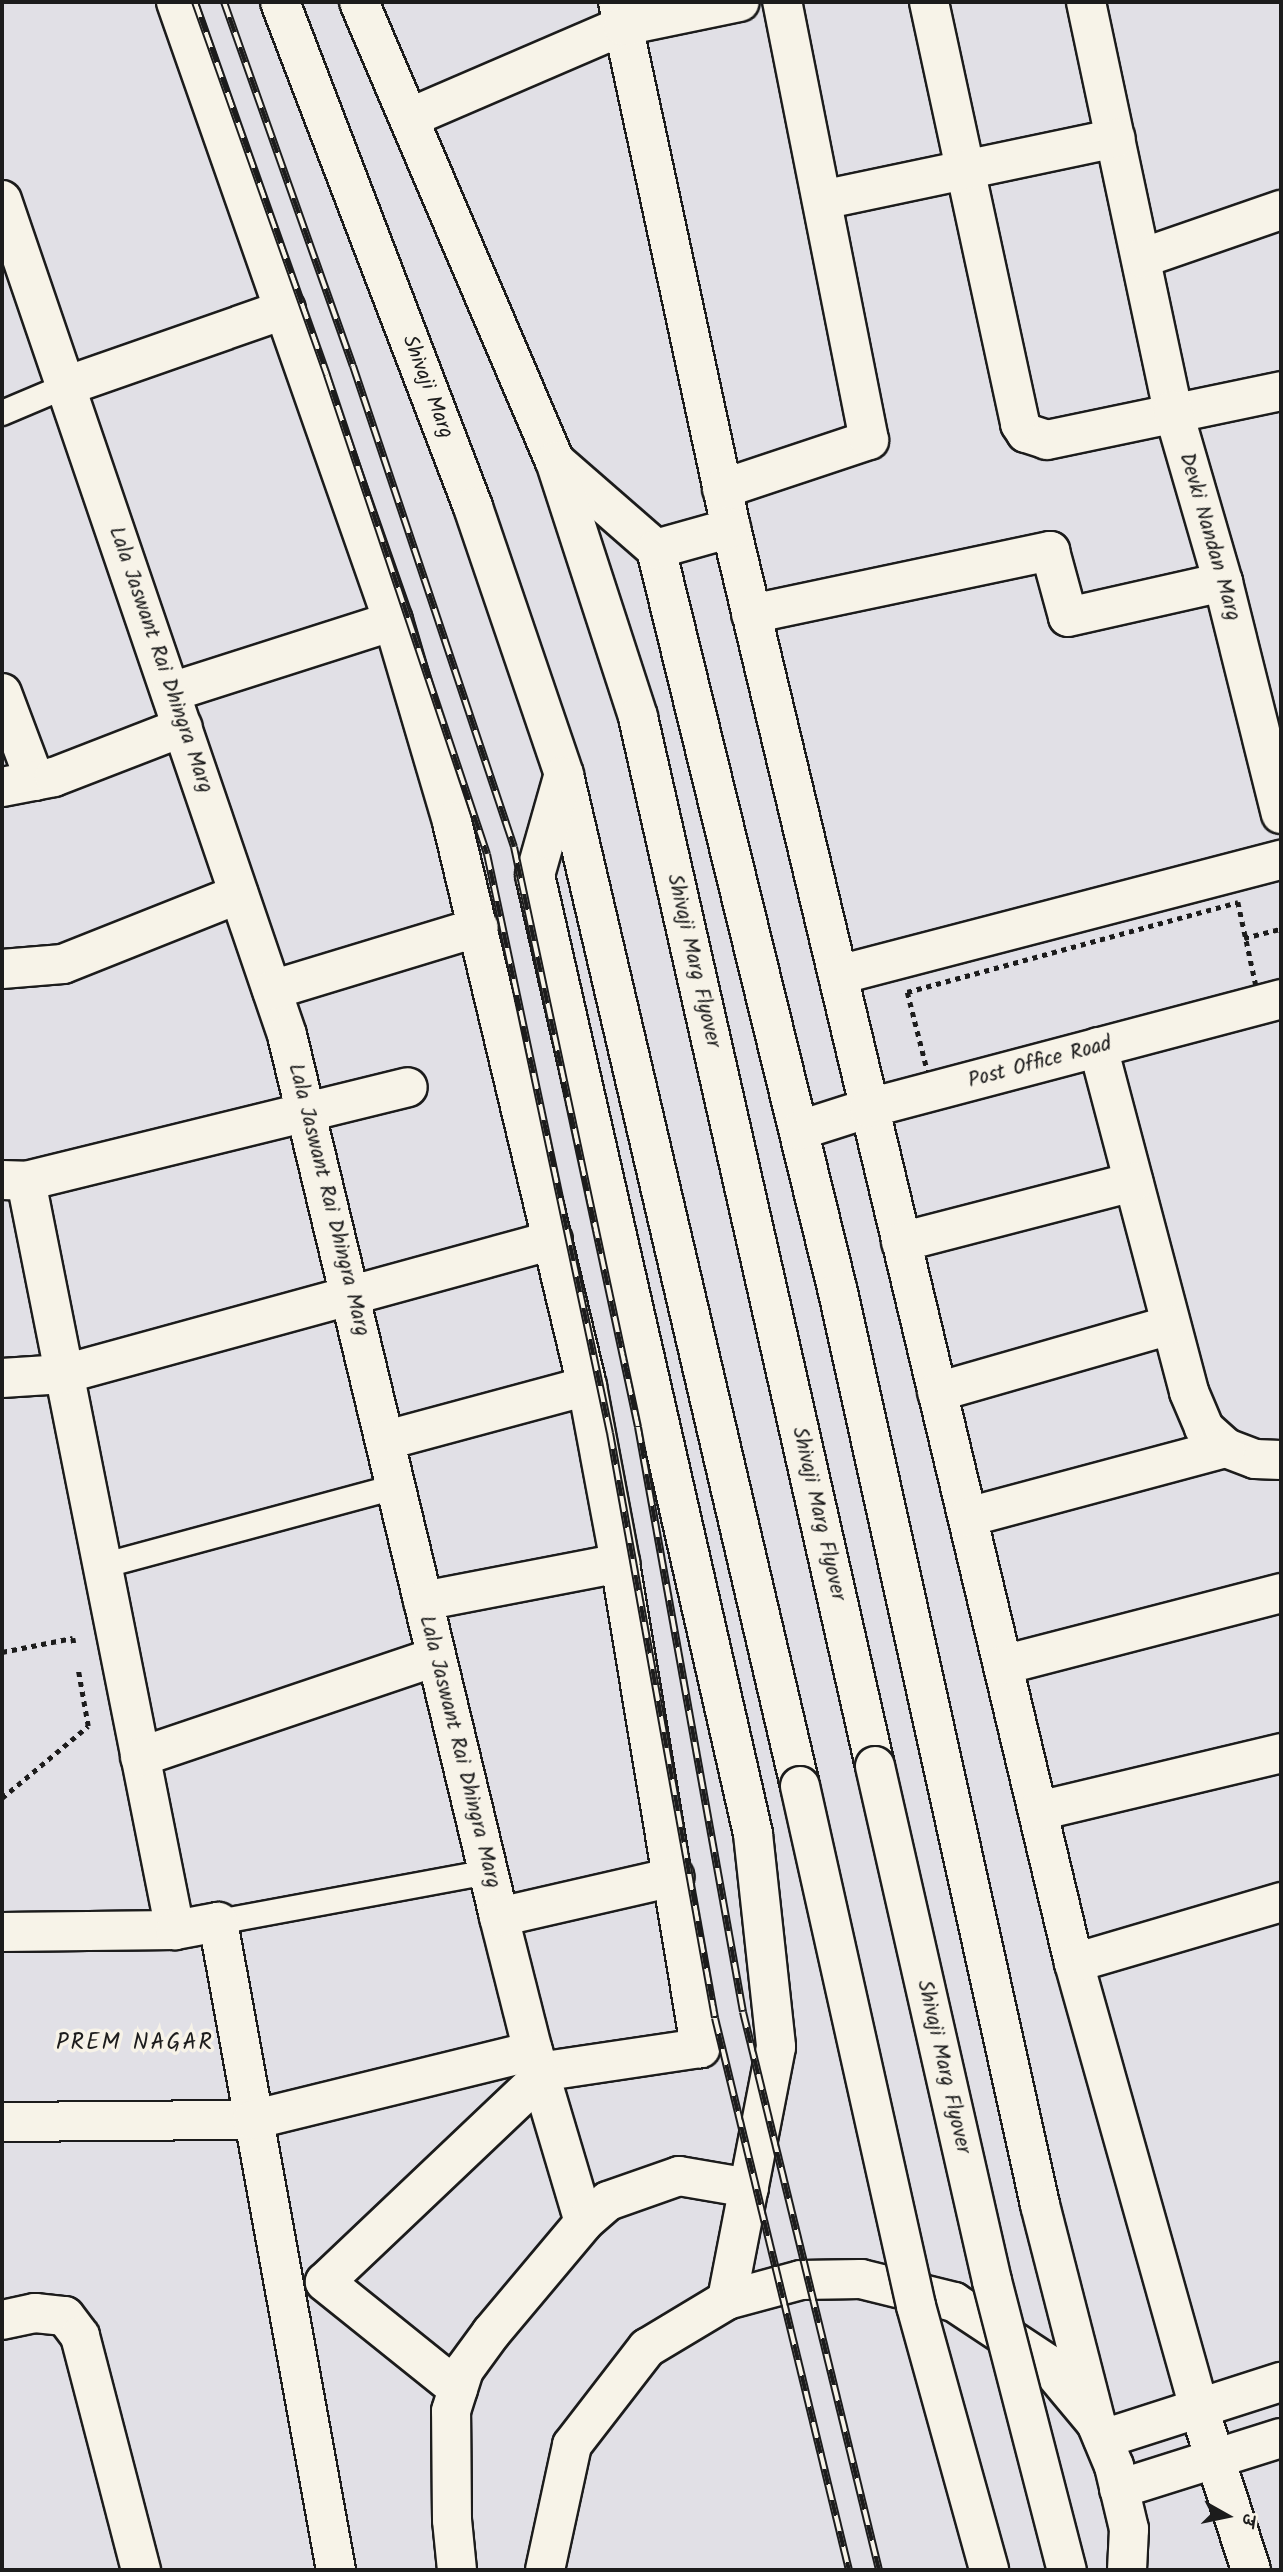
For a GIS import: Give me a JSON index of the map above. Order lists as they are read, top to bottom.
{
  "streets": {
    "street": [
      "Shivaji Marg",
      "Devki Nandan Marg",
      "Lala Jaswant Rai Dhingra Marg",
      "Shivaji Marg Flyover",
      "Post Office Road"
    ]
  },
  "districts": ["PREM NAGAR"],
  "north": "right"
}
